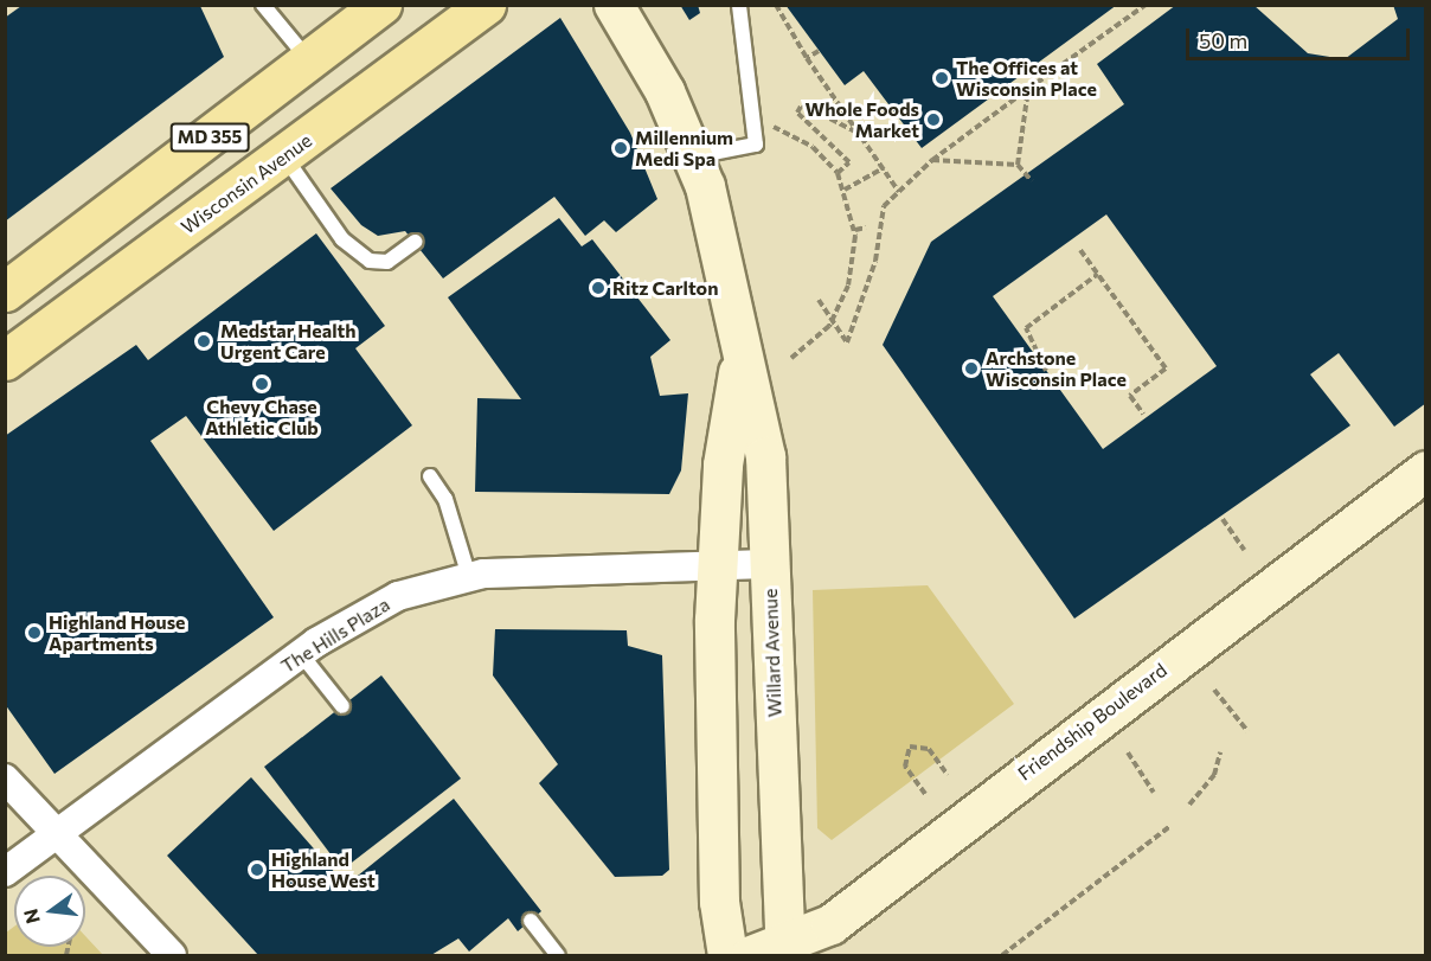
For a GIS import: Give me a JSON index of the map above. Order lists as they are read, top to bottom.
{
  "streets": {
    "main road": ["MD 355", "Wisconsin Avenue"],
    "street": ["The Hills Plaza", "Willard Avenue", "Friendship Boulevard"]
  },
  "crossings": [
    ["The Hills Plaza", "Willard Avenue"],
    ["Willard Avenue", "Friendship Boulevard"]
  ],
  "places": [
    "The Offices at Wisconsin Place",
    "Whole Foods Market",
    "Millennium Medi Spa",
    "Ritz Carlton",
    "Medstar Health Urgent Care",
    "Archstone Wisconsin Place",
    "Chevy Chase Athletic Club",
    "Highland House Apartments",
    "Highland House West"
  ],
  "scale_bar": "50 m",
  "north": "left"
}
